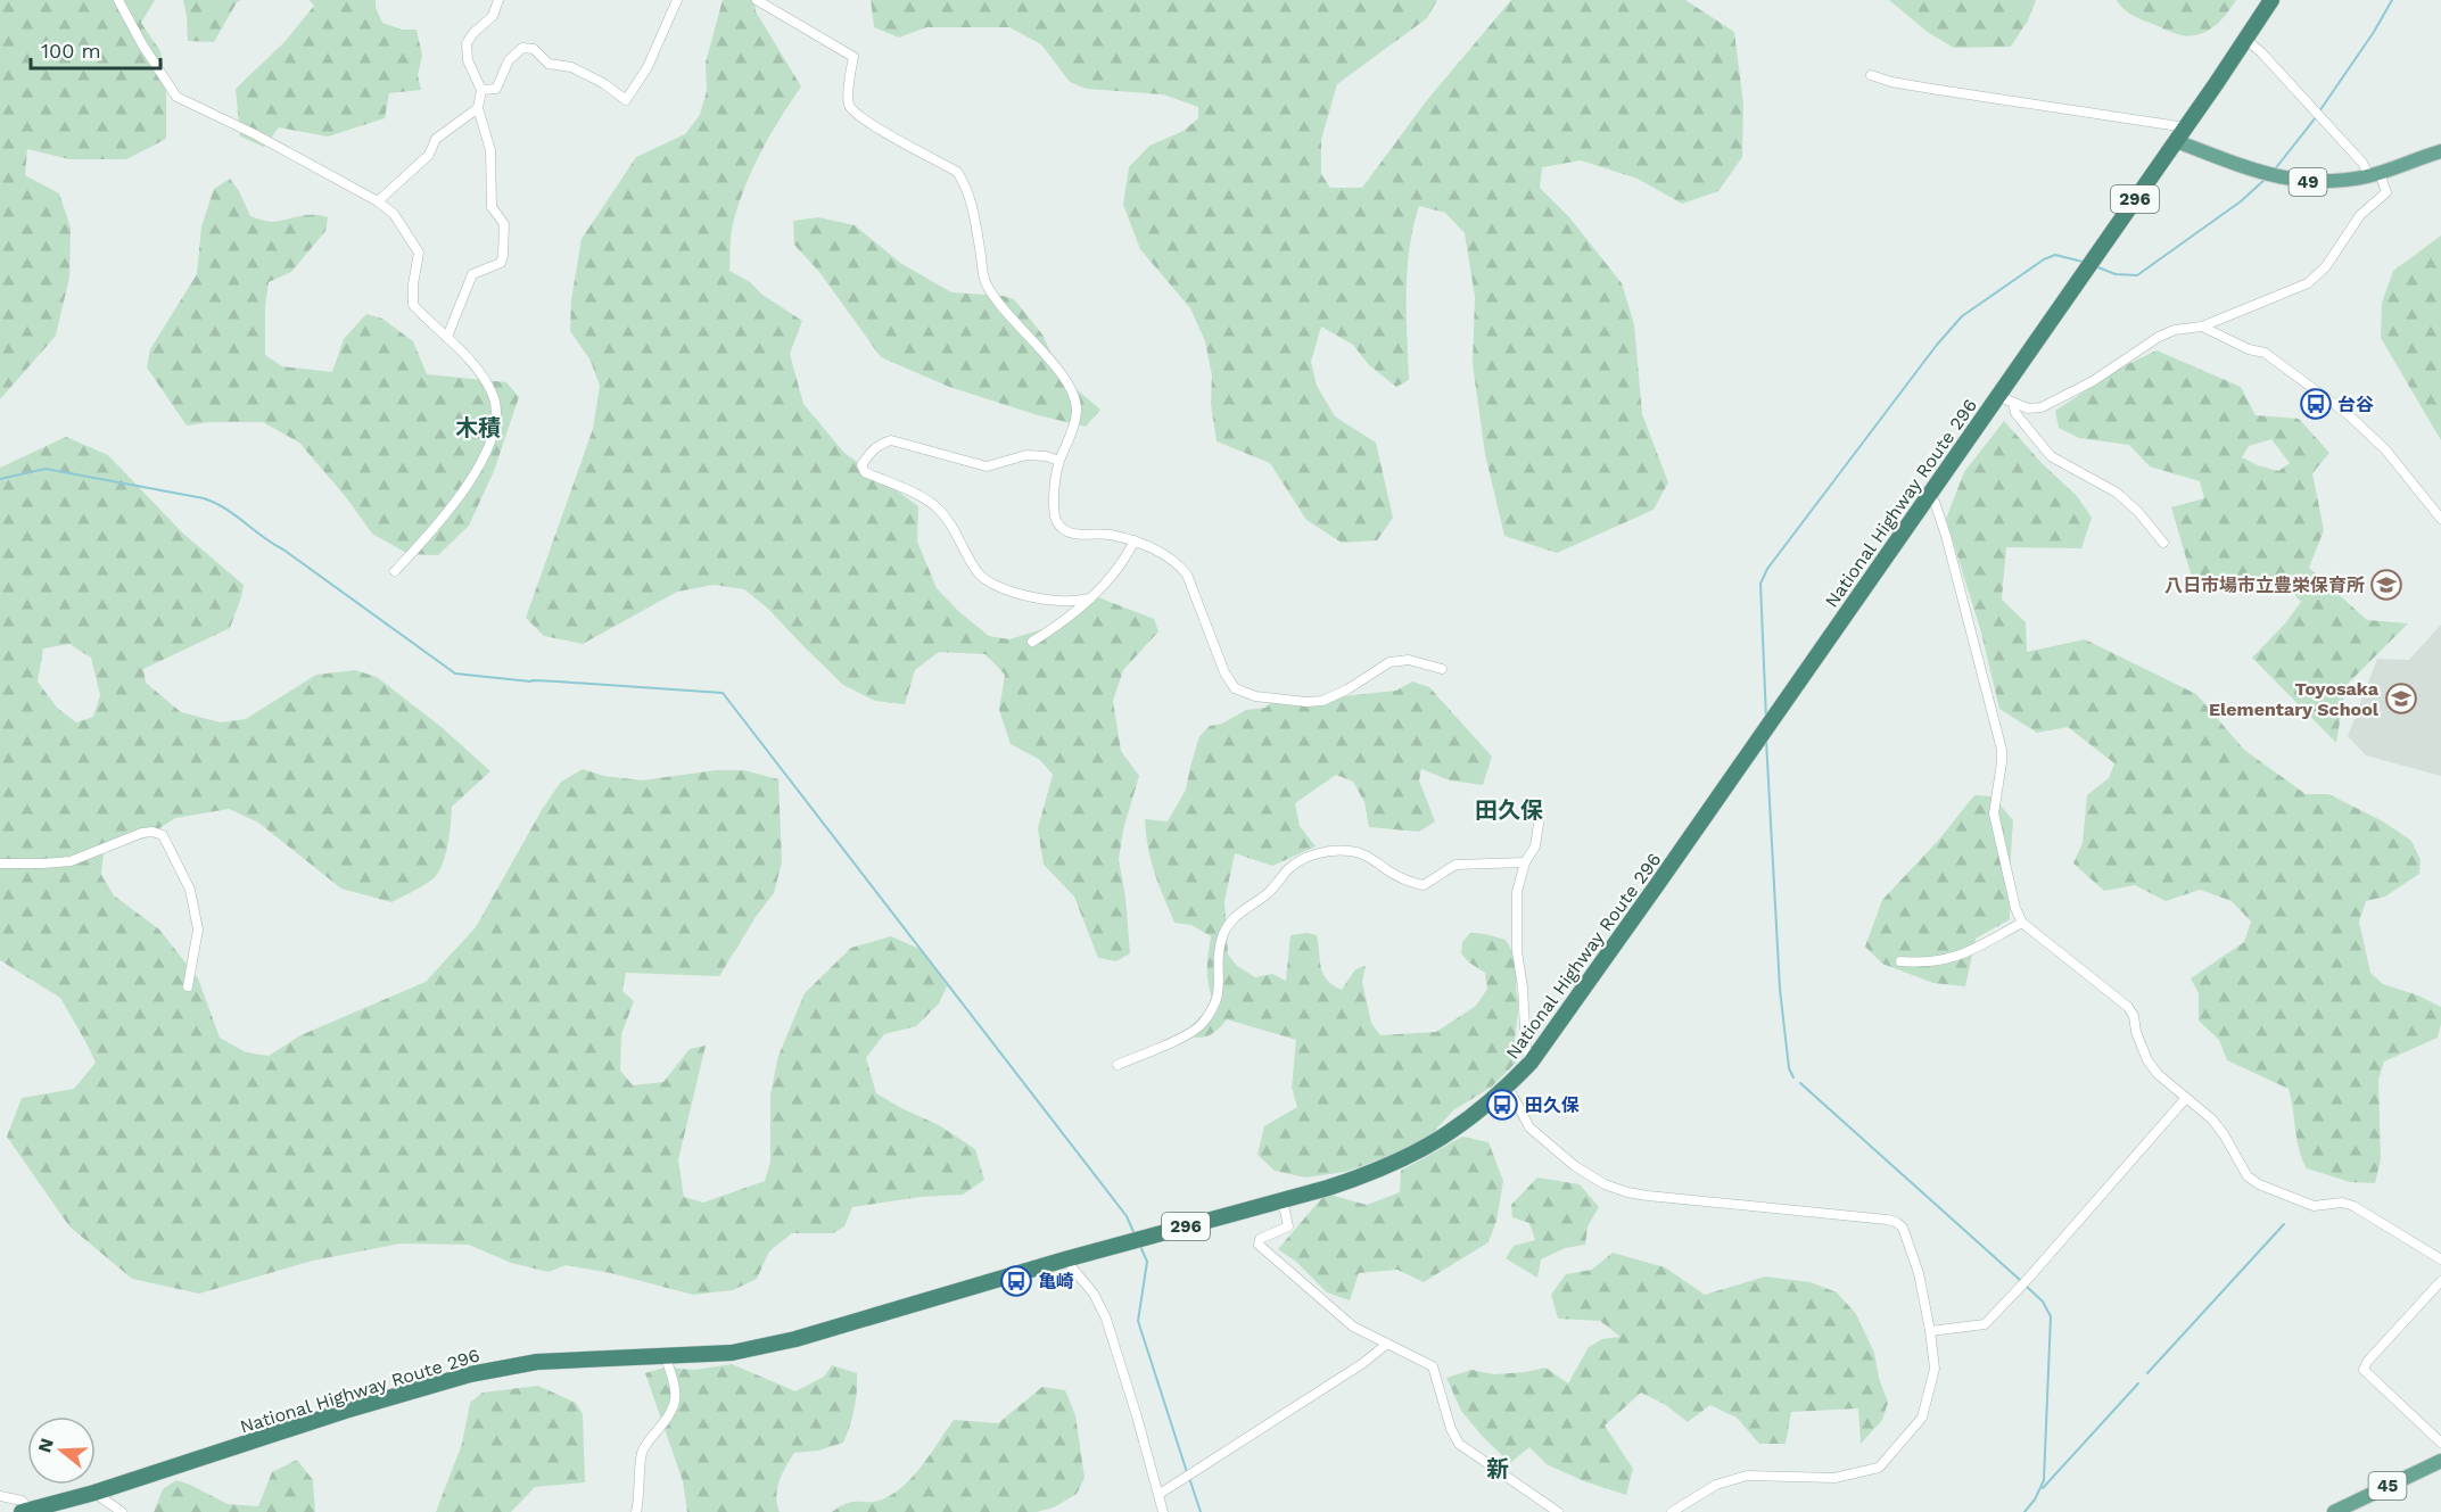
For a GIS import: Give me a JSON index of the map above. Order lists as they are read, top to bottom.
{
  "streets": {
    "highway": ["296", "National Highway Route 296"],
    "main road": ["49", "45"]
  },
  "crossings": [
    ["49", "National Highway Route 296"]
  ],
  "districts": ["木積", "田久保", "新"],
  "places": {
    "bus stop": ["台谷", "田久保", "亀崎"],
    "school or university": ["八日市場市立豊栄保育所", "Toyosaka Elementary School"]
  },
  "scale_bar": "100 m",
  "north": "left"
}
